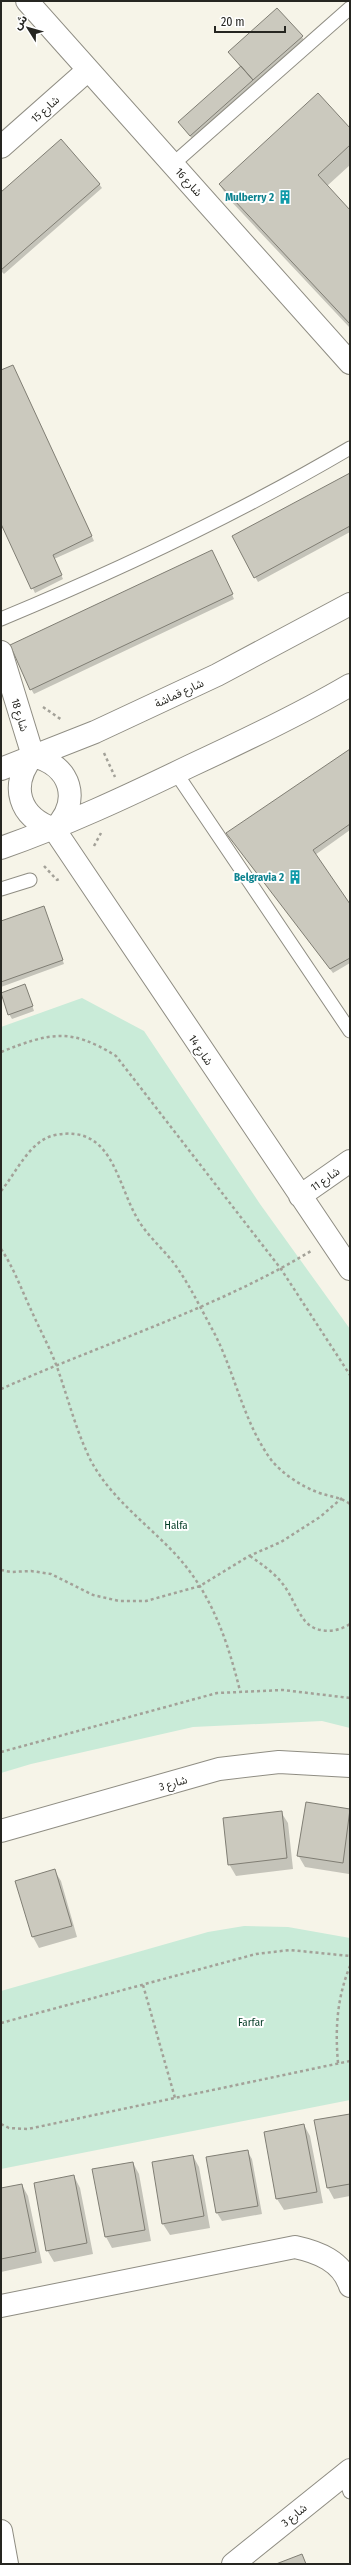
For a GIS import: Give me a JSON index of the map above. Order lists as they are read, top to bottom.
{
  "streets": {
    "street": [
      "شارع 15",
      "شارع 16",
      "شارع قماشة",
      "شارع 18",
      "شارع 14",
      "شارع 11",
      "شارع 3"
    ]
  },
  "crossings": [
    ["شارع 15", "شارع 16"],
    ["شارع قماشة", "شارع 18"],
    ["شارع قماشة", "شارع 14"],
    ["شارع 18", "شارع 14"],
    ["شارع 14", "شارع 11"]
  ],
  "parks": ["Halfa", "Farfar"],
  "places": {
    "building": ["Mulberry 2", "Belgravia 2"]
  },
  "scale_bar": "20 m",
  "north": "top left"
}
